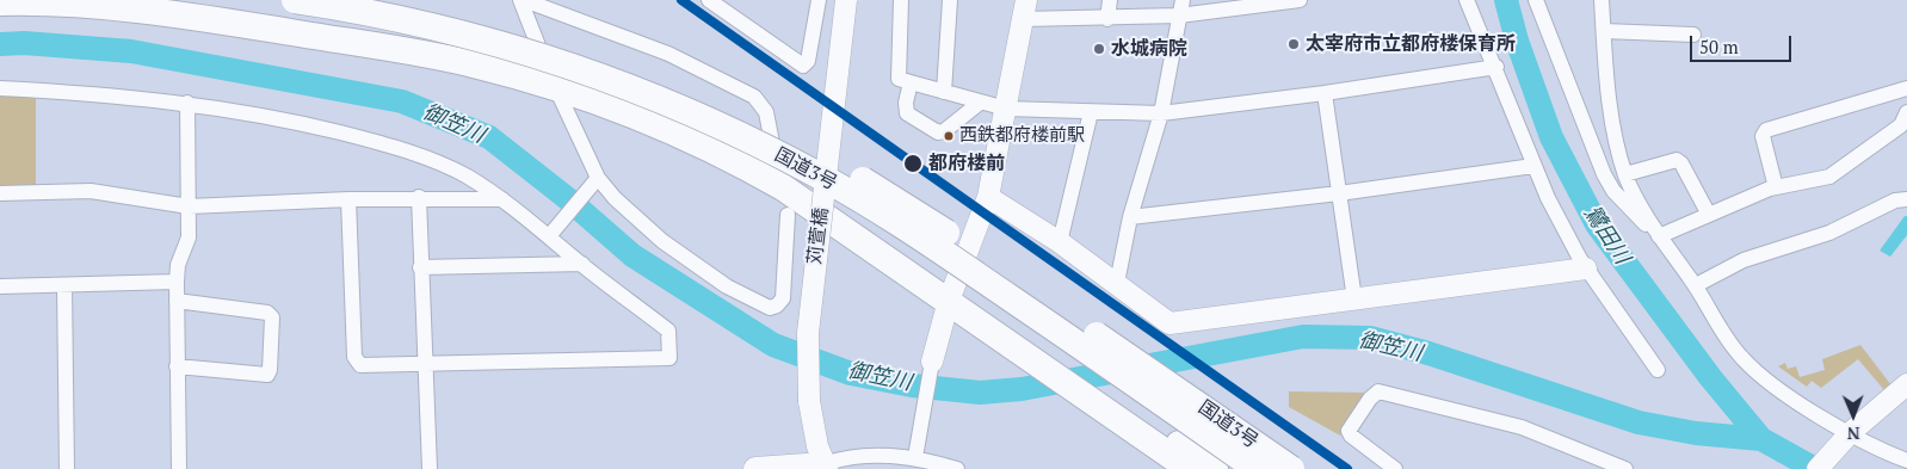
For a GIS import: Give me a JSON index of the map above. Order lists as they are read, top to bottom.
{
  "streets": {
    "highway": ["国道3号"],
    "street": ["苅萱橋"]
  },
  "water": ["御笠川", "鷺田川"],
  "places": [
    "太宰府市立都府楼保育所",
    "水城病院",
    "西鉄都府楼前駅",
    "都府楼前"
  ],
  "scale_bar": "50 m",
  "north": "bottom"
}
